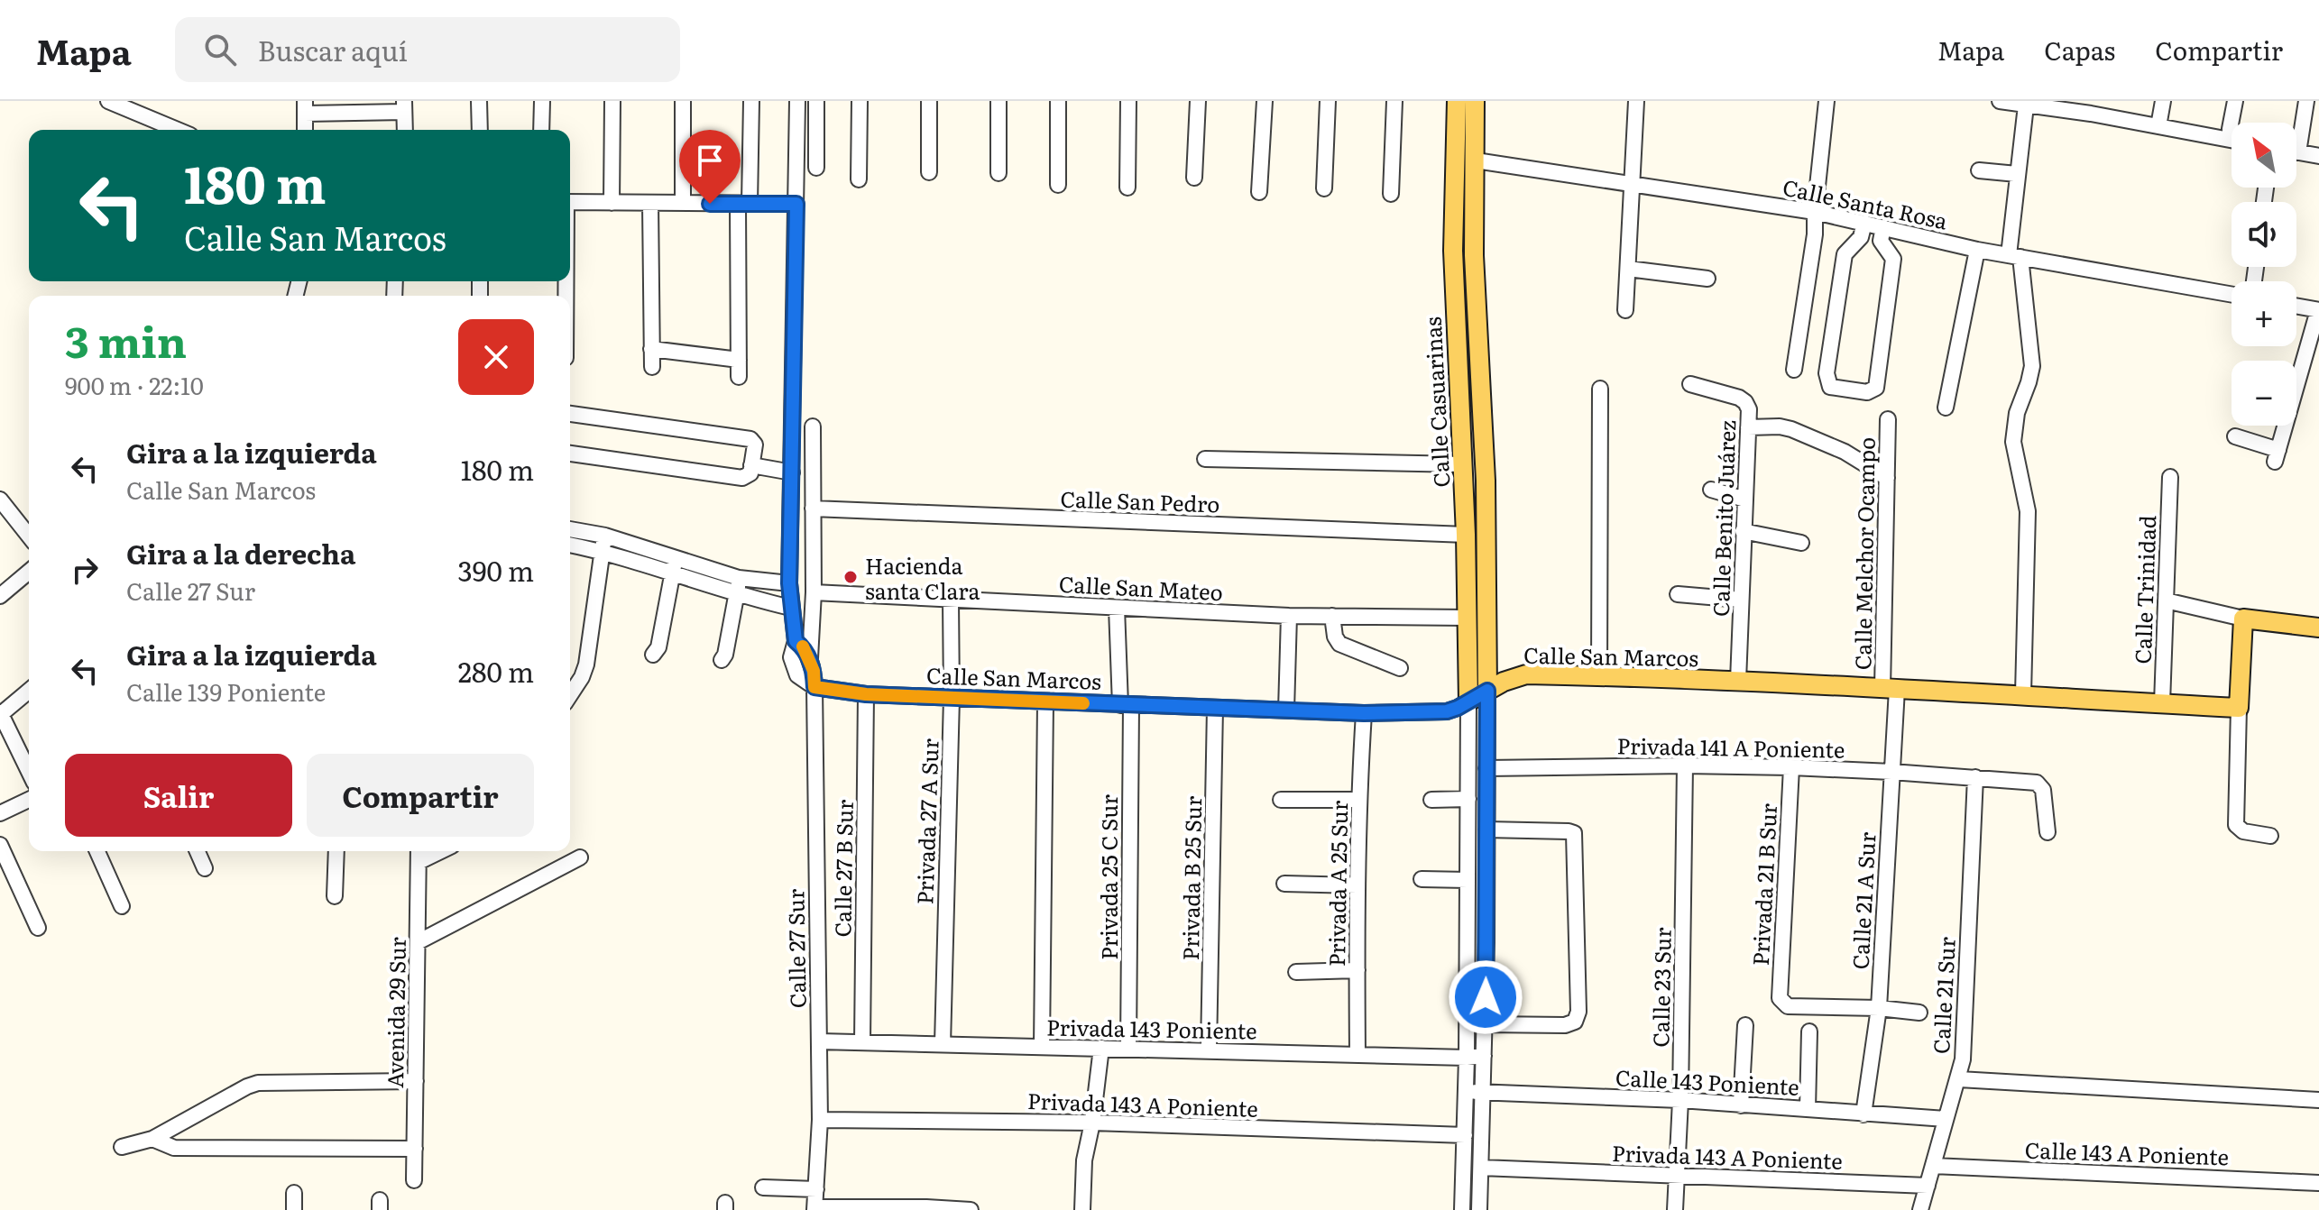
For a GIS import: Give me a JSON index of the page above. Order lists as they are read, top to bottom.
{
  "streets": {
    "main road": ["Calle Casuarinas", "Calle San Marcos"],
    "street": [
      "Calle Santa Rosa",
      "Calle San Pedro",
      "Calle Benito Juárez",
      "Calle Melchor Ocampo",
      "Calle San Mateo",
      "Calle Trinidad",
      "Privada 141 A Poniente",
      "Privada 27 A Sur",
      "Calle 27 B Sur",
      "Privada 25 C Sur",
      "Privada B 25 Sur",
      "Privada A 25 Sur",
      "Privada 21 B Sur",
      "Calle 21 A Sur",
      "Calle 27 Sur",
      "Calle 23 Sur",
      "Calle 21 Sur",
      "Avenida 29 Sur",
      "Privada 143 Poniente",
      "Calle 143 Poniente",
      "Privada 143 A Poniente",
      "Calle 143 A Poniente"
    ]
  },
  "crossings": [
    ["Calle Santa Rosa", "Calle Casuarinas"],
    ["Calle Casuarinas", "Calle San Pedro"],
    ["Calle Casuarinas", "Calle San Mateo"],
    ["Calle Casuarinas", "Calle San Marcos"],
    ["Calle Benito Juárez", "Calle San Marcos"],
    ["Calle Melchor Ocampo", "Calle San Marcos"],
    ["Calle Melchor Ocampo", "Calle 21 A Sur"],
    ["Calle San Mateo", "Privada 27 A Sur"],
    ["Calle San Mateo", "Privada 25 C Sur"],
    ["Calle Trinidad", "Calle San Marcos"],
    ["Calle San Marcos", "Privada 27 A Sur"],
    ["Calle San Marcos", "Calle 27 B Sur"],
    ["Calle San Marcos", "Privada 25 C Sur"],
    ["Calle San Marcos", "Privada B 25 Sur"],
    ["Calle San Marcos", "Privada A 25 Sur"],
    ["Calle San Marcos", "Calle 21 A Sur"],
    ["Calle San Marcos", "Calle 27 Sur"],
    ["Privada 141 A Poniente", "Privada 21 B Sur"],
    ["Privada 141 A Poniente", "Calle 21 A Sur"],
    ["Privada 141 A Poniente", "Calle 23 Sur"],
    ["Privada 141 A Poniente", "Calle 21 Sur"],
    ["Privada 27 A Sur", "Privada 143 Poniente"],
    ["Calle 27 B Sur", "Privada 143 Poniente"],
    ["Privada 25 C Sur", "Privada 143 Poniente"],
    ["Privada B 25 Sur", "Privada 143 Poniente"],
    ["Privada A 25 Sur", "Privada 143 Poniente"],
    ["Privada 21 B Sur", "Calle 21 A Sur"],
    ["Calle 21 A Sur", "Calle 143 Poniente"],
    ["Calle 27 Sur", "Privada 143 Poniente"],
    ["Calle 27 Sur", "Privada 143 A Poniente"],
    ["Calle 23 Sur", "Calle 143 Poniente"],
    ["Calle 23 Sur", "Privada 143 A Poniente"],
    ["Calle 21 Sur", "Calle 143 Poniente"],
    ["Calle 21 Sur", "Privada 143 A Poniente"],
    ["Calle 21 Sur", "Calle 143 A Poniente"]
  ],
  "places": ["Hacienda santa Clara"],
  "north": "top left",
  "page": {
    "header": "Mapa",
    "search": "Buscar aquí",
    "nav": ["Mapa", "Capas", "Compartir"],
    "map_buttons": ["+", "−"],
    "turn": ["180 m", "Calle San Marcos"],
    "heading": ["3 min", "900 m · 22:10"],
    "list": [
      {
        "name": "Gira a la izquierda",
        "note": "Calle San Marcos",
        "value": "180 m"
      },
      {
        "name": "Gira a la derecha",
        "note": "Calle 27 Sur",
        "value": "390 m"
      },
      {
        "name": "Gira a la izquierda",
        "note": "Calle 139 Poniente",
        "value": "280 m"
      }
    ],
    "buttons": ["Salir", "Compartir"]
  }
}
